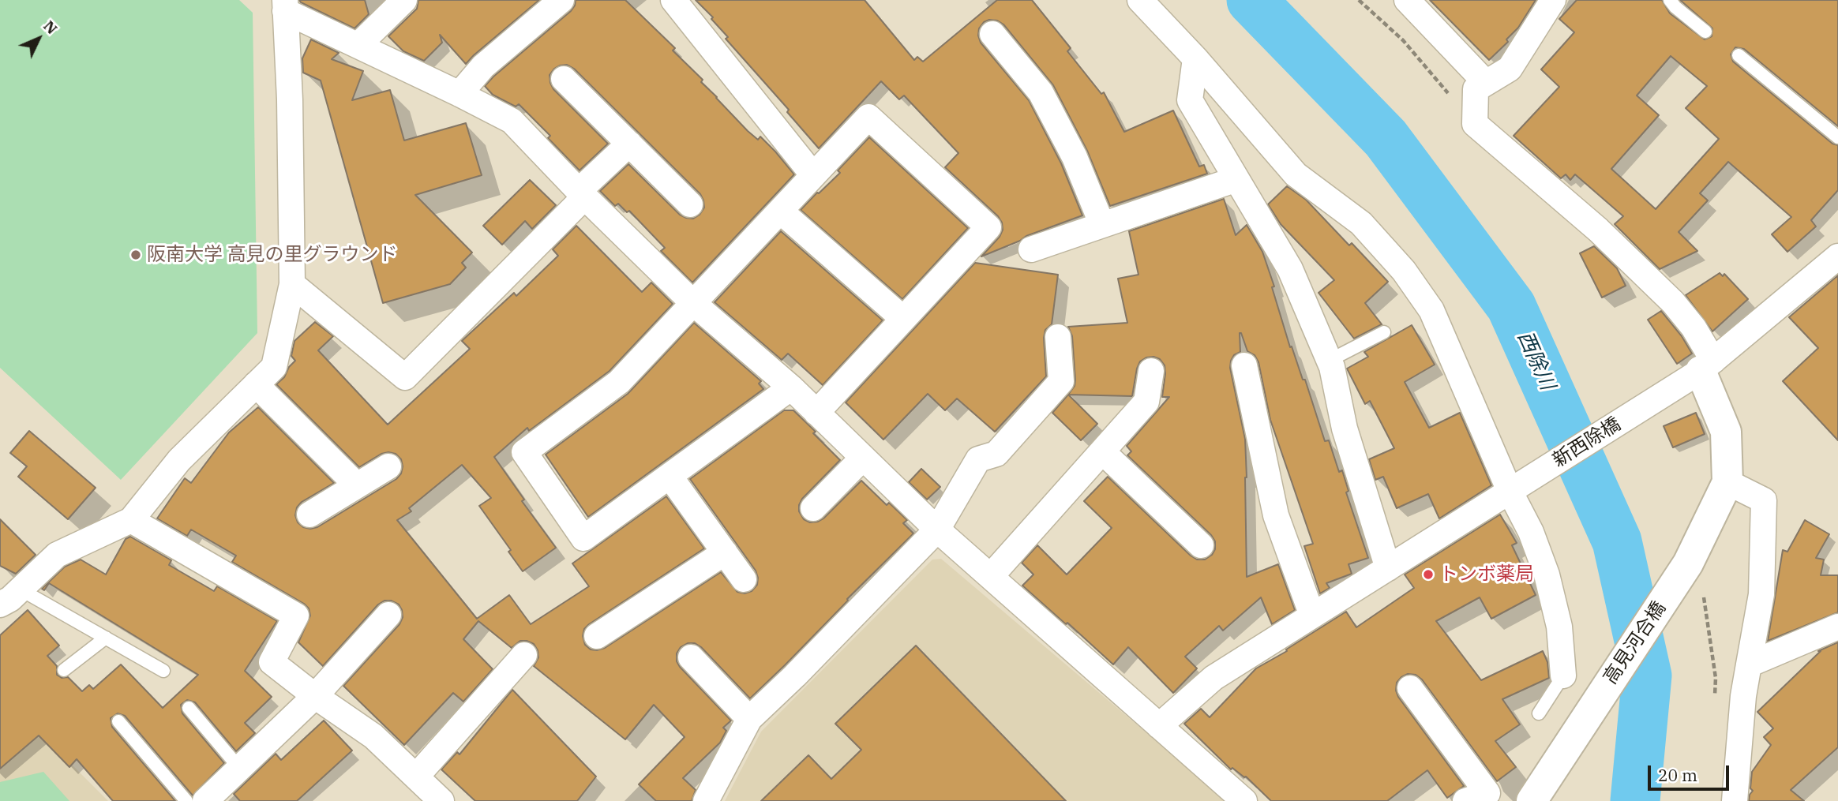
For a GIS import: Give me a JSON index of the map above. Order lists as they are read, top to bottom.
{
  "streets": {
    "street": ["新西除橋", "高見河合橋"]
  },
  "water": ["西除川"],
  "places": ["阪南大学 高見の里グラウンド", "トンボ薬局"],
  "scale_bar": "20 m",
  "north": "top right"
}
